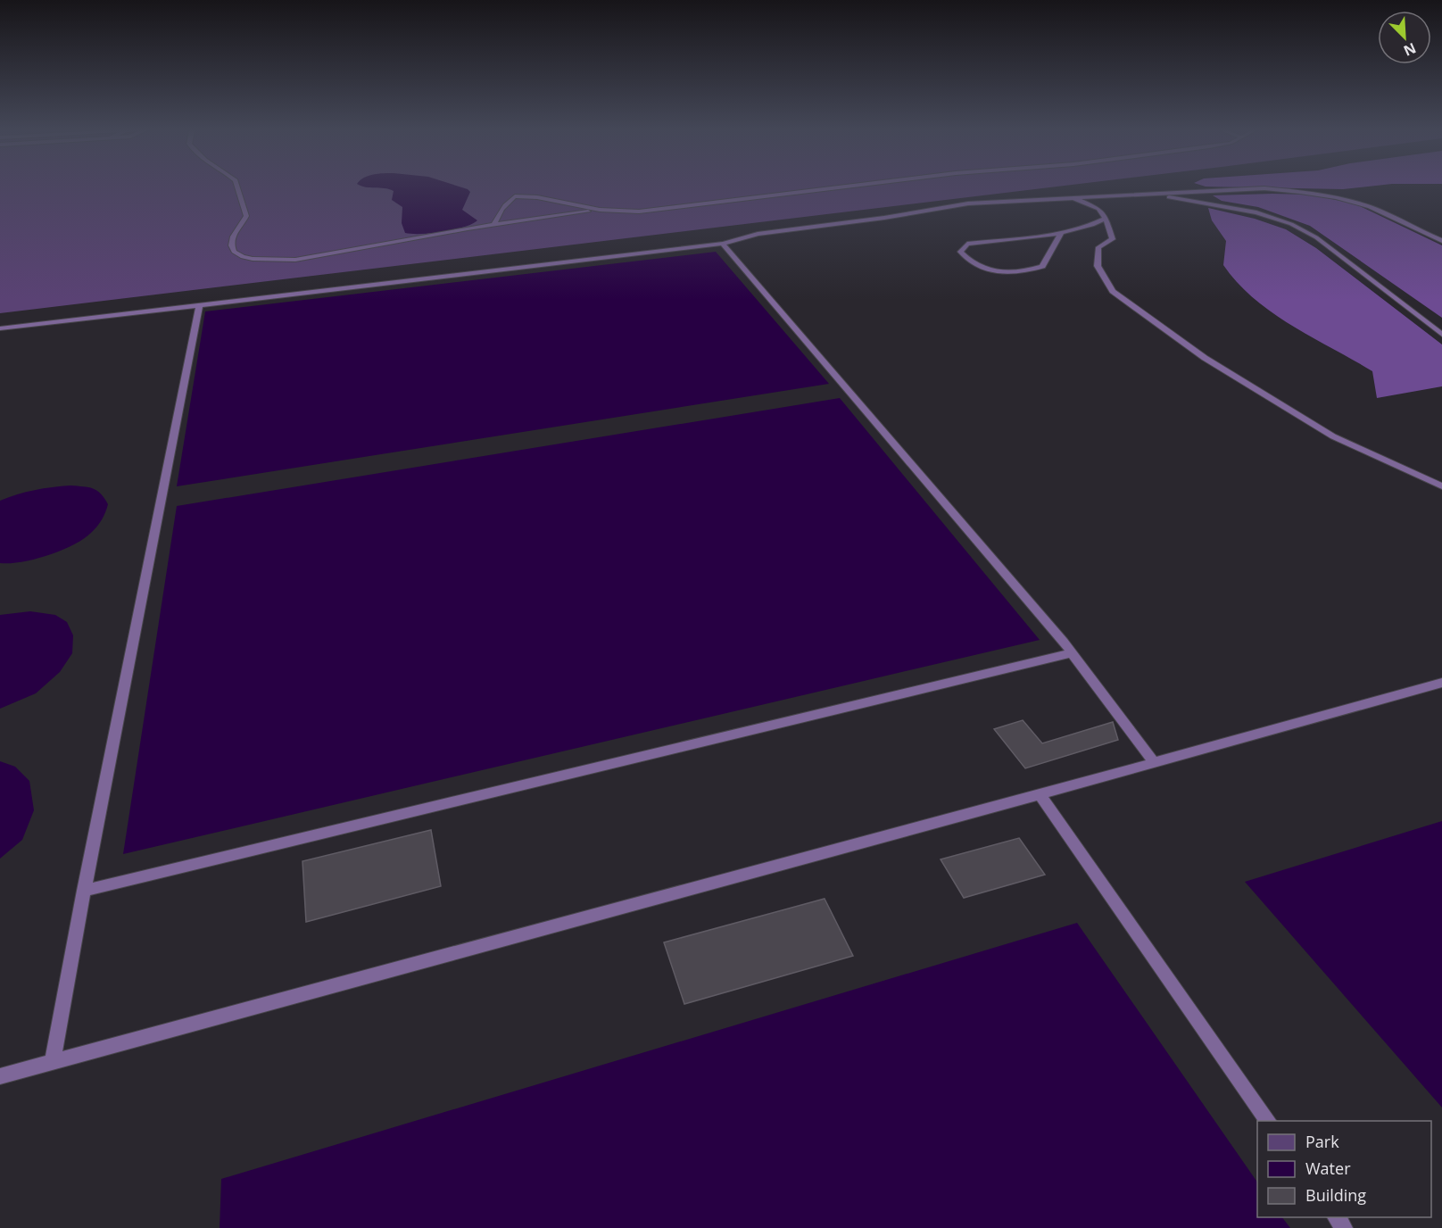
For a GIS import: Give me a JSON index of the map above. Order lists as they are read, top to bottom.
{
  "legend": ["Park", "Water", "Building"],
  "north": "bottom right"
}
